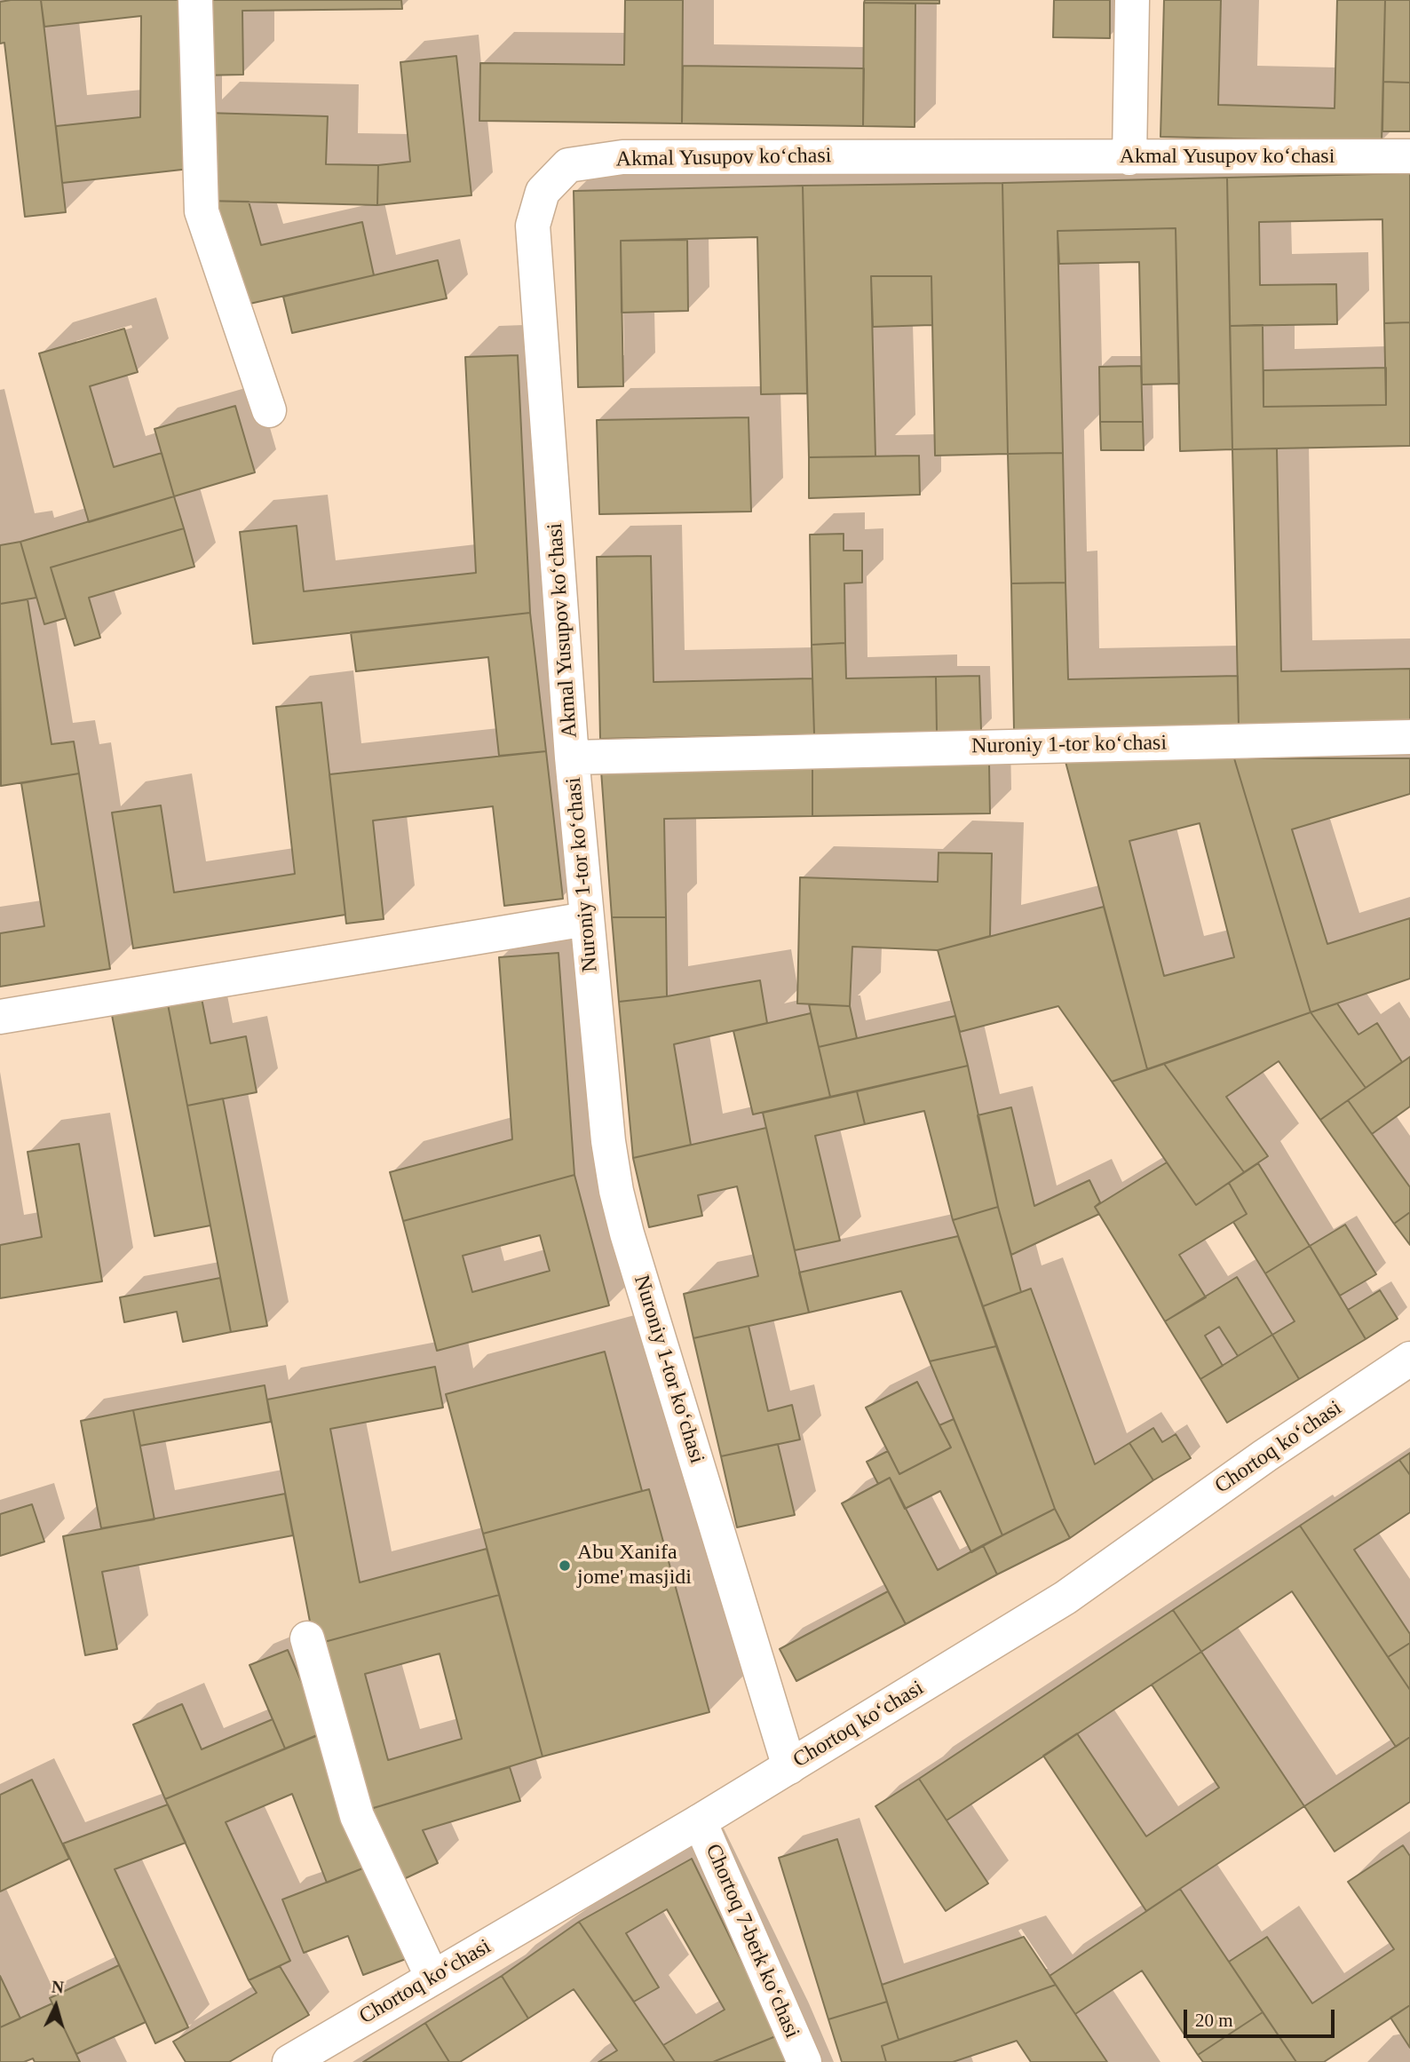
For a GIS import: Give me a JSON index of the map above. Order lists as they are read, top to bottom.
{
  "streets": {
    "street": [
      "Akmal Yusupov koʻchasi",
      "Nuroniy 1-tor koʻchasi",
      "Chortoq koʻchasi",
      "Chortoq 7-berk koʻchasi"
    ]
  },
  "crossings": [
    ["Akmal Yusupov koʻchasi", "Nuroniy 1-tor koʻchasi"],
    ["Nuroniy 1-tor koʻchasi", "Chortoq koʻchasi"],
    ["Chortoq koʻchasi", "Chortoq 7-berk koʻchasi"]
  ],
  "places": ["Abu Xanifa jome' masjidi"],
  "scale_bar": "20 m",
  "north": "top"
}
